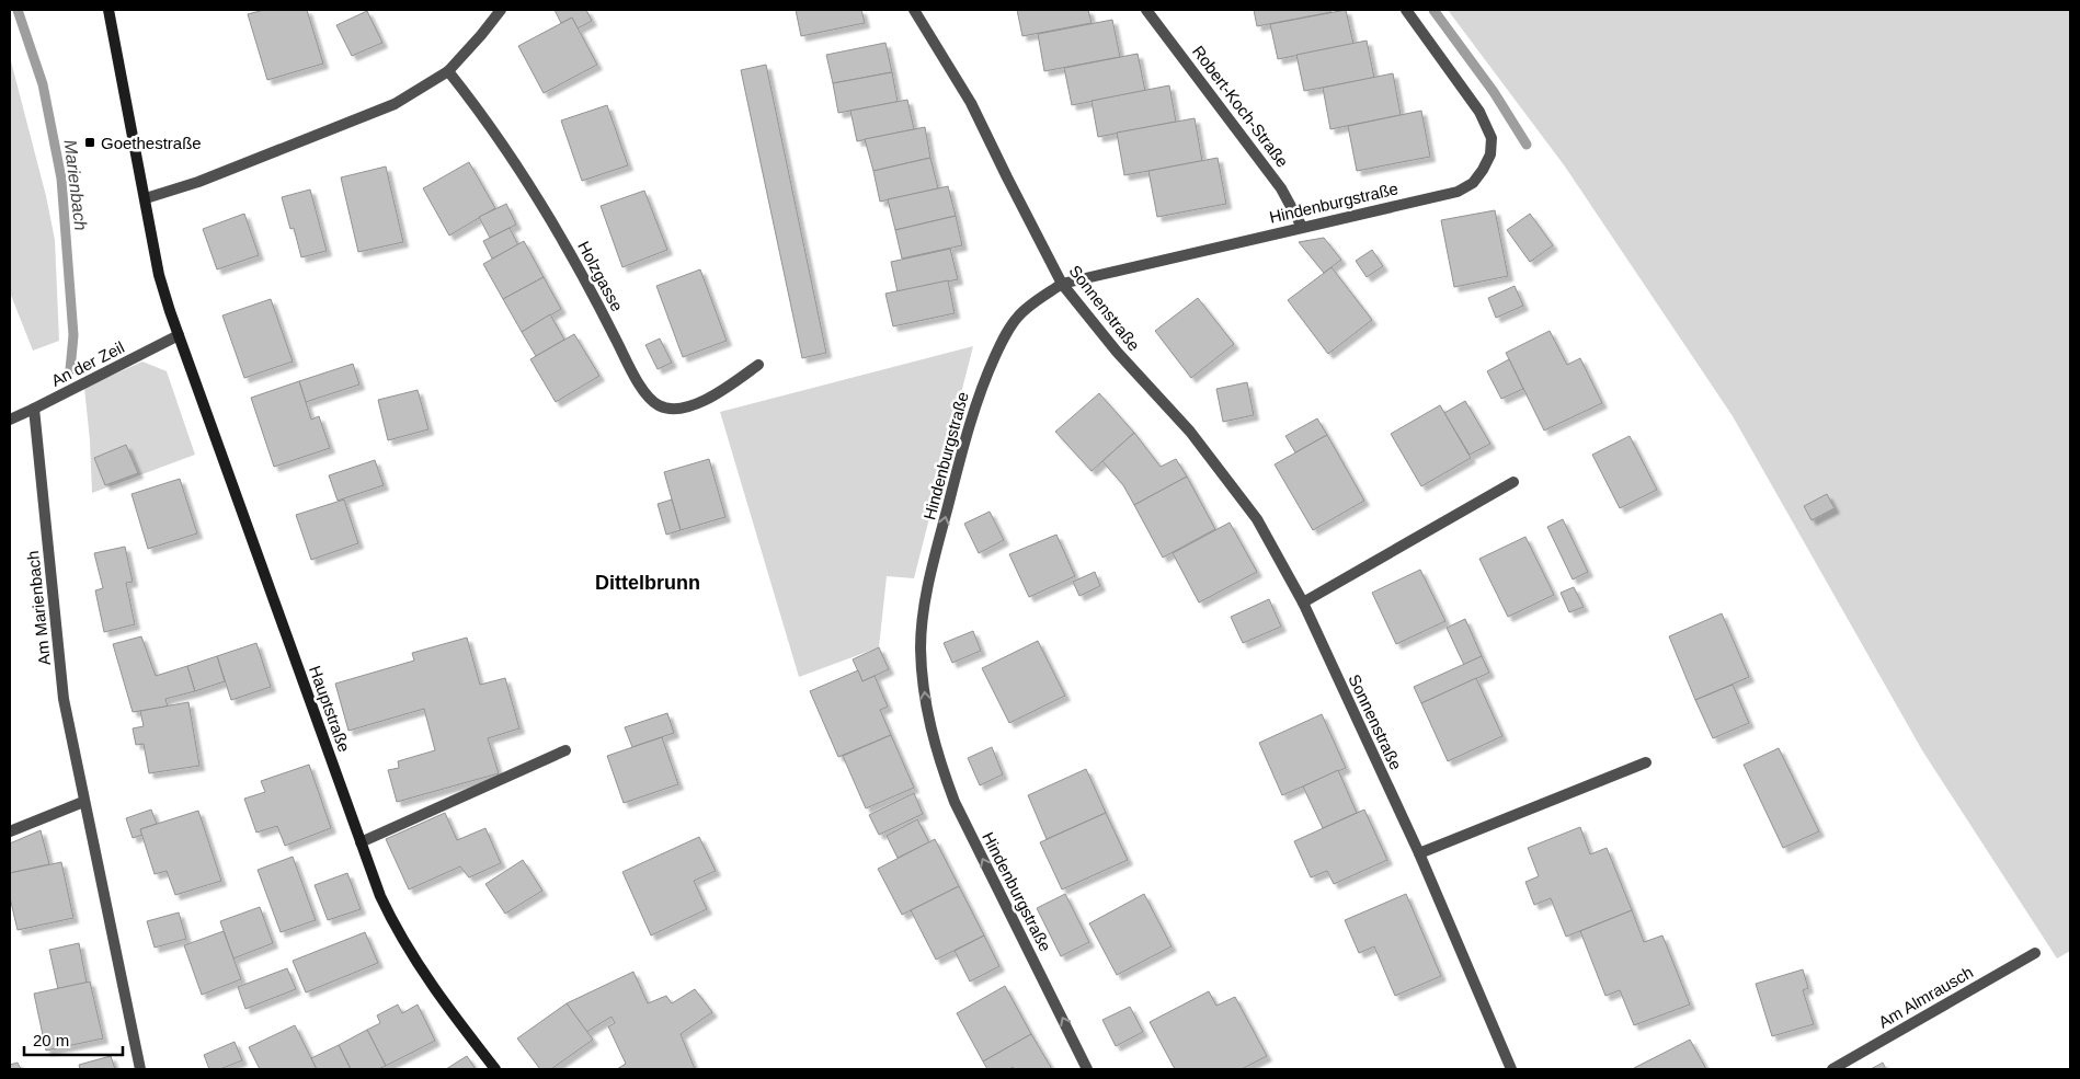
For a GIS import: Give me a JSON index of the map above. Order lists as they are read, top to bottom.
{
  "streets": {
    "street": [
      "Robert-Koch-Straße",
      "Hindenburgstraße",
      "Holzgasse",
      "Sonnenstraße",
      "An der Zeil",
      "Am Marienbach",
      "Hauptstraße",
      "Am Almrausch"
    ]
  },
  "crossings": [
    ["Robert-Koch-Straße", "Hindenburgstraße"],
    ["Hindenburgstraße", "Sonnenstraße"],
    ["An der Zeil", "Am Marienbach"],
    ["An der Zeil", "Hauptstraße"]
  ],
  "one_way": ["Hindenburgstraße"],
  "districts": ["Dittelbrunn"],
  "water": ["Marienbach"],
  "places": {
    "transit": ["Goethestraße"]
  },
  "scale_bar": "20 m"
}
